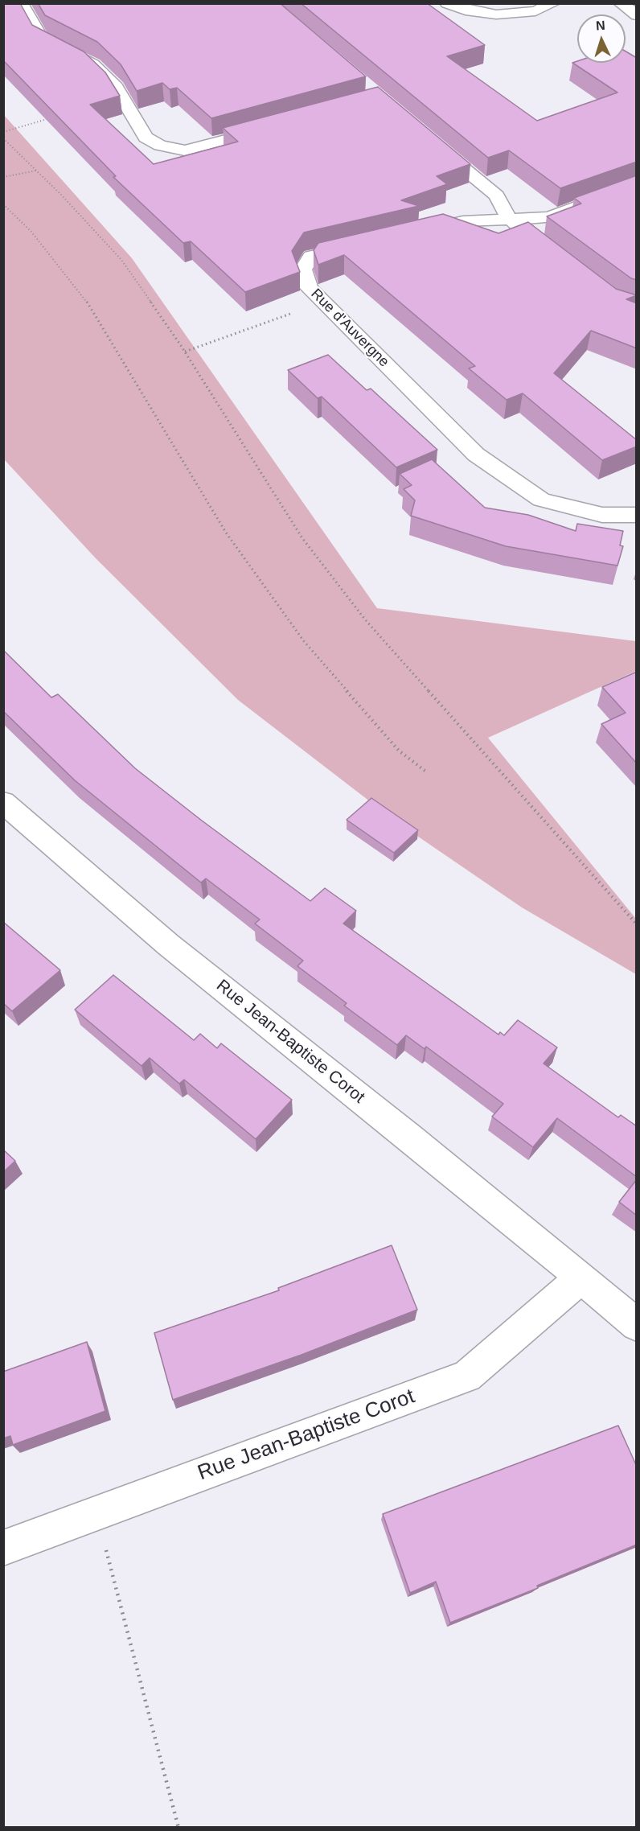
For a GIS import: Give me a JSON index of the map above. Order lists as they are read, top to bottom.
{
  "streets": {
    "street": ["Rue d'Auvergne", "Rue Jean-Baptiste Corot"]
  },
  "north": "top"
}
